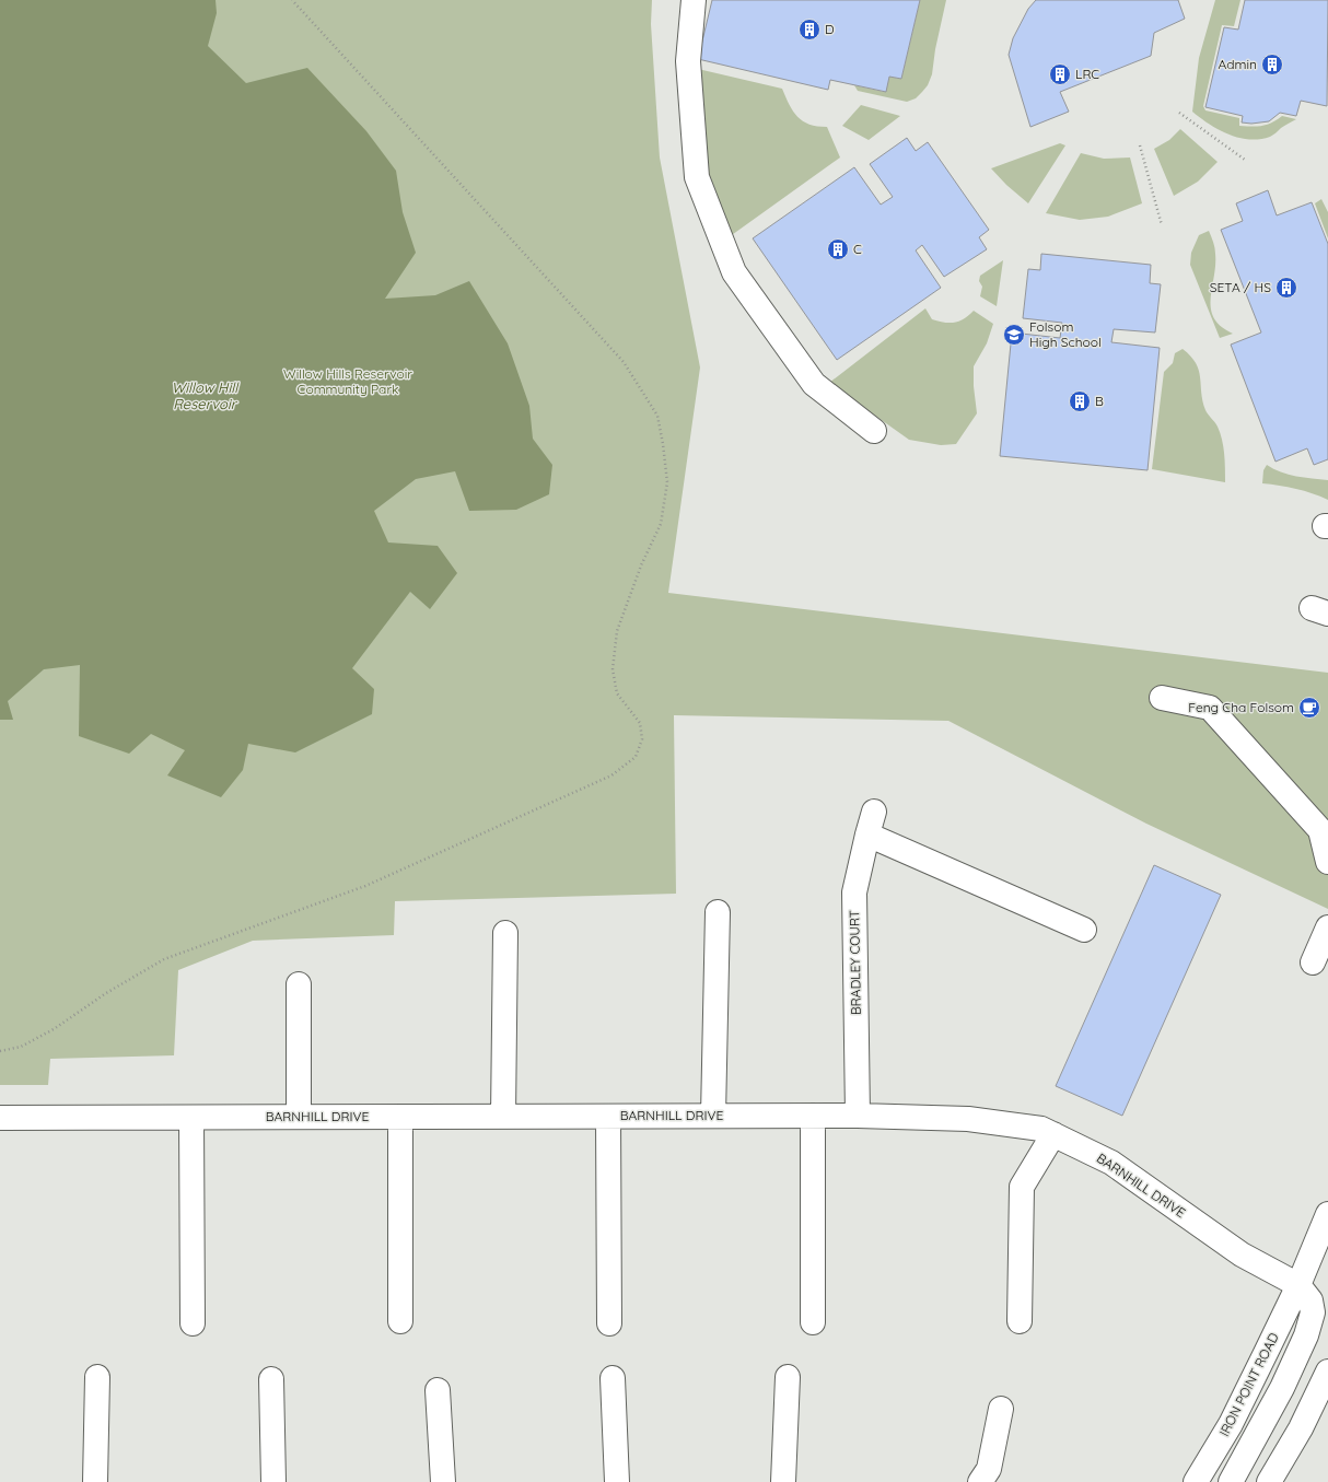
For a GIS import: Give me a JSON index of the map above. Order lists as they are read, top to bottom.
{
  "streets": {
    "street": ["BRADLEY COURT", "BARNHILL DRIVE", "IRON POINT ROAD"]
  },
  "crossings": [
    ["BRADLEY COURT", "BARNHILL DRIVE"],
    ["BARNHILL DRIVE", "IRON POINT ROAD"]
  ],
  "water": ["Willow Hill Reservoir"],
  "parks": ["Willow Hills Reservoir Community Park"],
  "places": {
    "building": [
      "D",
      "Admin",
      "LRC",
      "C",
      "SETA / HS",
      "B"
    ],
    "school or university": ["Folsom High School"],
    "cafe": ["Feng Cha Folsom"]
  }
}
